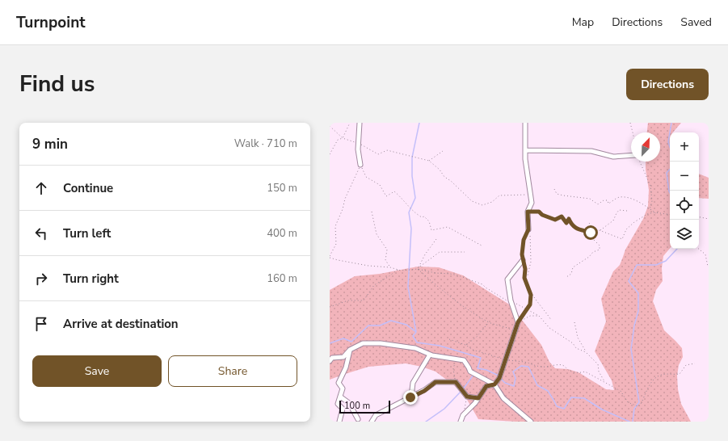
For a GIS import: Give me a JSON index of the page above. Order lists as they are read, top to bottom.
{
  "scale_bar": "100 m",
  "north": "top right",
  "page": {
    "header": "Turnpoint",
    "nav": ["Map", "Directions", "Saved"],
    "title": "Find us",
    "buttons": [
      "Directions",
      ["Save", "Share"]
    ],
    "heading": ["9 min", "Walk · 710 m"],
    "map_buttons": ["+", "−"],
    "list": [
      ["Continue", "150 m"],
      ["Turn left", "400 m"],
      ["Turn right", "160 m"],
      "Arrive at destination"
    ],
    "scale": "100 m"
  }
}
